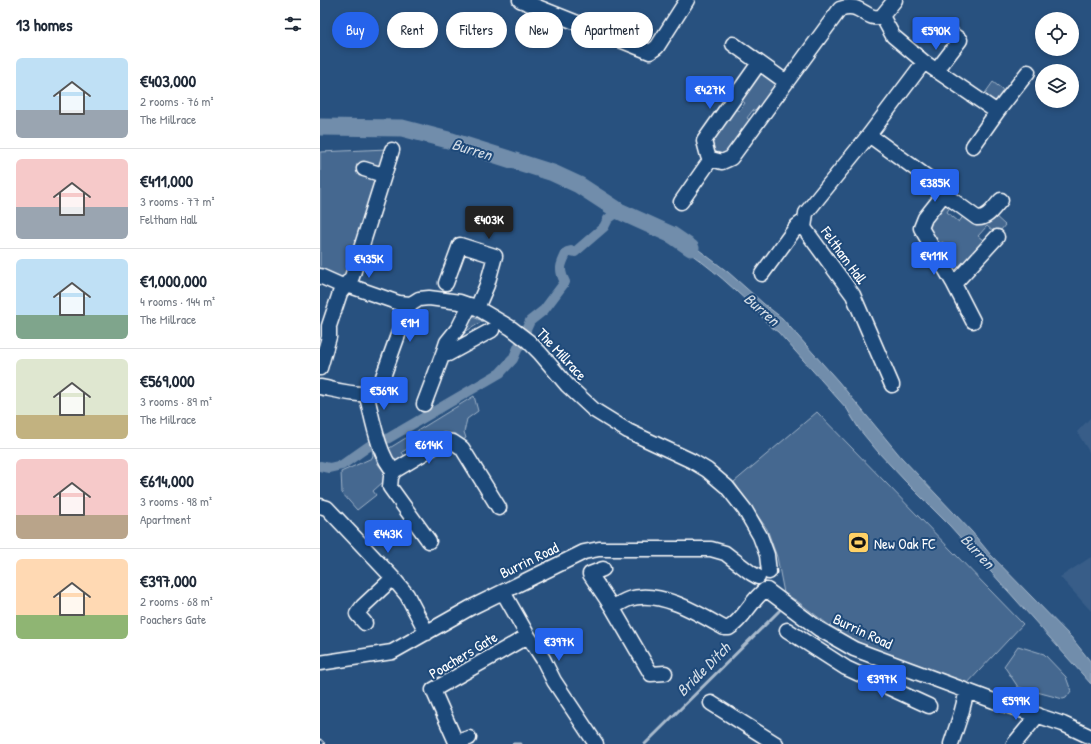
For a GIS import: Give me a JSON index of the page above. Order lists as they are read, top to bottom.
{
  "streets": {
    "street": [
      "Feltham Hall",
      "The Millrace",
      "Burrin Road",
      "Poachers Gate"
    ]
  },
  "crossings": [
    ["The Millrace", "Burrin Road"]
  ],
  "water": ["Burren", "Bridle Ditch"],
  "places": {
    "sports": ["New Oak FC"]
  },
  "page": {
    "heading": "13 homes",
    "chip": [
      "Buy",
      "Rent",
      "Filters",
      "New",
      "Apartment"
    ],
    "price": [
      "€590K",
      "€427K",
      "€385K",
      "€403K",
      "€411K",
      "€435K",
      "€1M",
      "€569K",
      "€614K",
      "€443K",
      "€397K",
      "€397K",
      "€599K"
    ],
    "list": [
      {
        "name": "€403,000",
        "note": "2 rooms · 76 m² · The Millrace"
      },
      {
        "name": "€411,000",
        "note": "3 rooms · 77 m² · Feltham Hall"
      },
      {
        "name": "€1,000,000",
        "note": "4 rooms · 144 m² · The Millrace"
      },
      {
        "name": "€569,000",
        "note": "3 rooms · 89 m² · The Millrace"
      },
      {
        "name": "€614,000",
        "note": "3 rooms · 98 m² · Apartment"
      },
      {
        "name": "€397,000",
        "note": "2 rooms · 68 m² · Poachers Gate"
      }
    ]
  }
}
